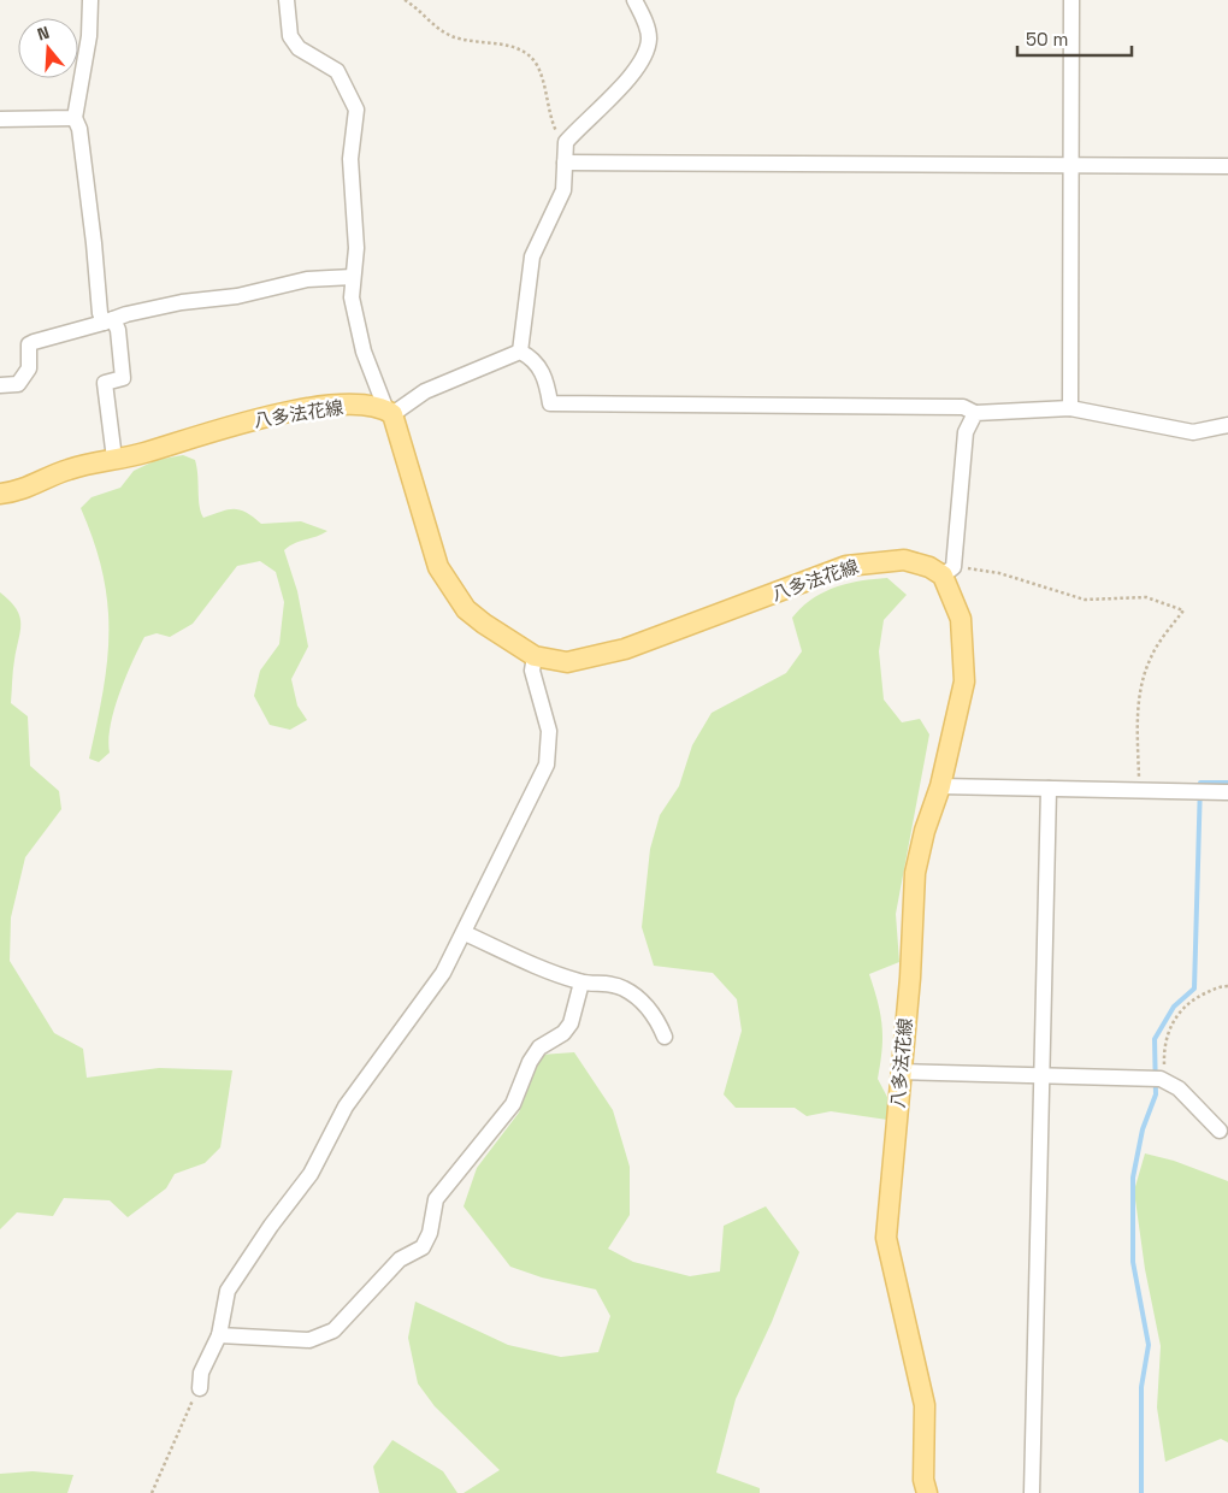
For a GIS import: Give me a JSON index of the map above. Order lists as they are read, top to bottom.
{
  "streets": {
    "main road": ["八多法花線"]
  },
  "scale_bar": "50 m",
  "north": "top"
}
